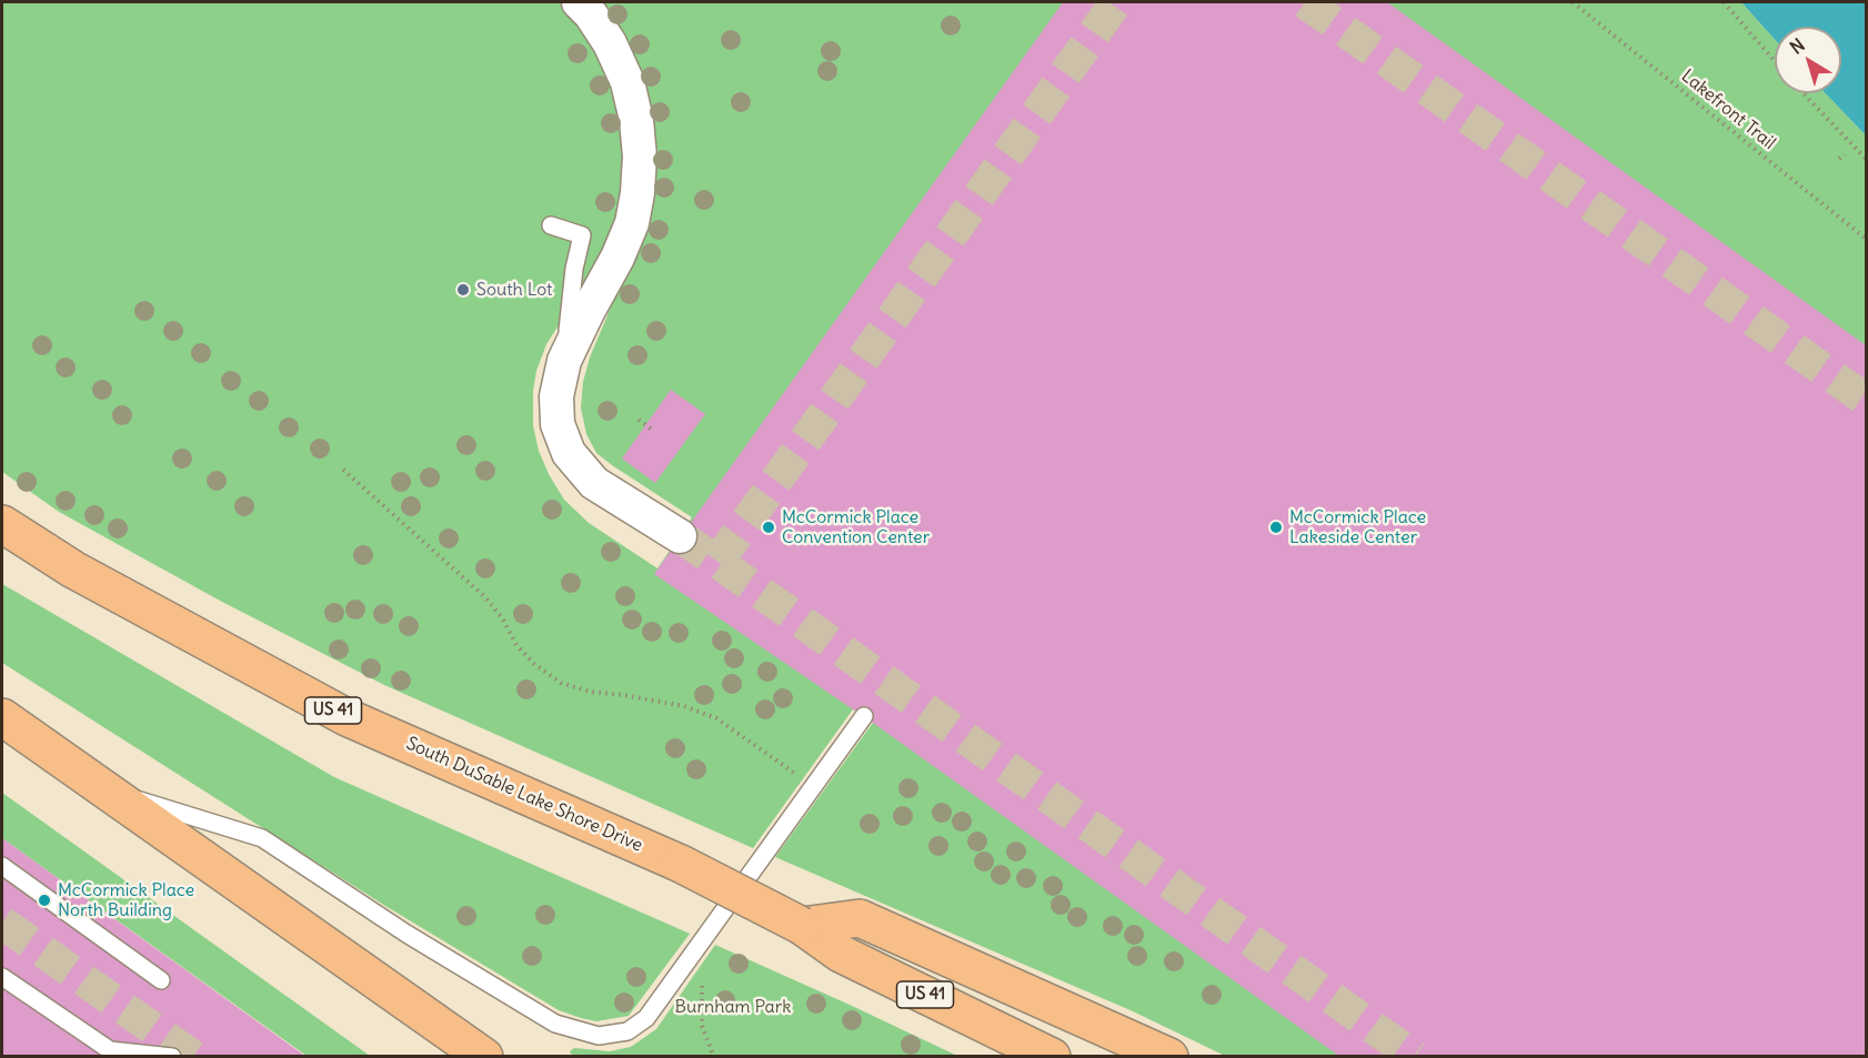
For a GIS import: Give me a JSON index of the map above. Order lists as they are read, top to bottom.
{
  "streets": {
    "highway": ["US 41", "South DuSable Lake Shore Drive"],
    "path": ["Lakefront Trail"]
  },
  "parks": ["Burnham Park"],
  "places": [
    "South Lot",
    "McCormick Place Convention Center",
    "McCormick Place Lakeside Center",
    "McCormick Place North Building"
  ],
  "north": "top left"
}
